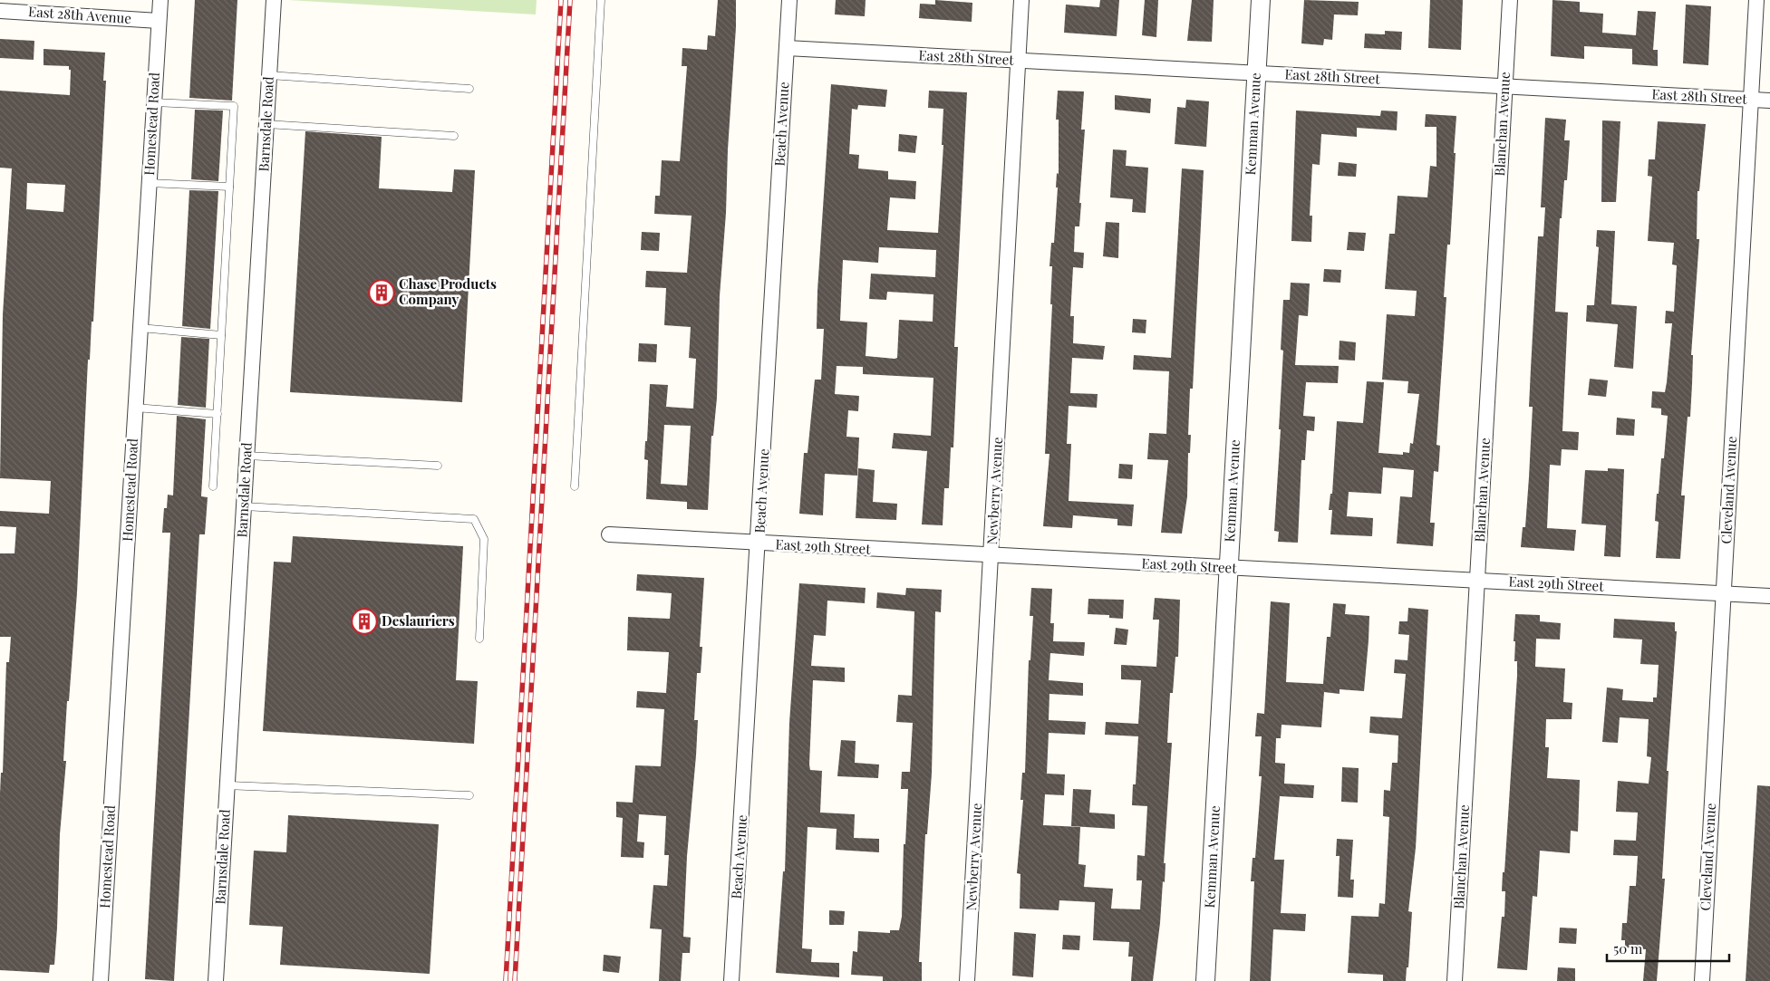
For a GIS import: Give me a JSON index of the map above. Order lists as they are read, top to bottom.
{
  "streets": {
    "street": [
      "East 28th Avenue",
      "East 28th Street",
      "Homestead Road",
      "Barnsdale Road",
      "Beach Avenue",
      "Kemman Avenue",
      "Blanchan Avenue",
      "Cleveland Avenue",
      "Newberry Avenue",
      "East 29th Street"
    ]
  },
  "crossings": [
    ["East 28th Avenue", "Homestead Road"],
    ["East 28th Street", "Beach Avenue"],
    ["East 28th Street", "Kemman Avenue"],
    ["East 28th Street", "Blanchan Avenue"],
    ["East 28th Street", "Cleveland Avenue"],
    ["East 28th Street", "Newberry Avenue"],
    ["Beach Avenue", "East 29th Street"],
    ["Kemman Avenue", "East 29th Street"],
    ["Blanchan Avenue", "East 29th Street"],
    ["Cleveland Avenue", "East 29th Street"],
    ["Newberry Avenue", "East 29th Street"]
  ],
  "places": {
    "building": ["Chase Products Company", "Deslauriers"]
  },
  "scale_bar": "50 m"
}
